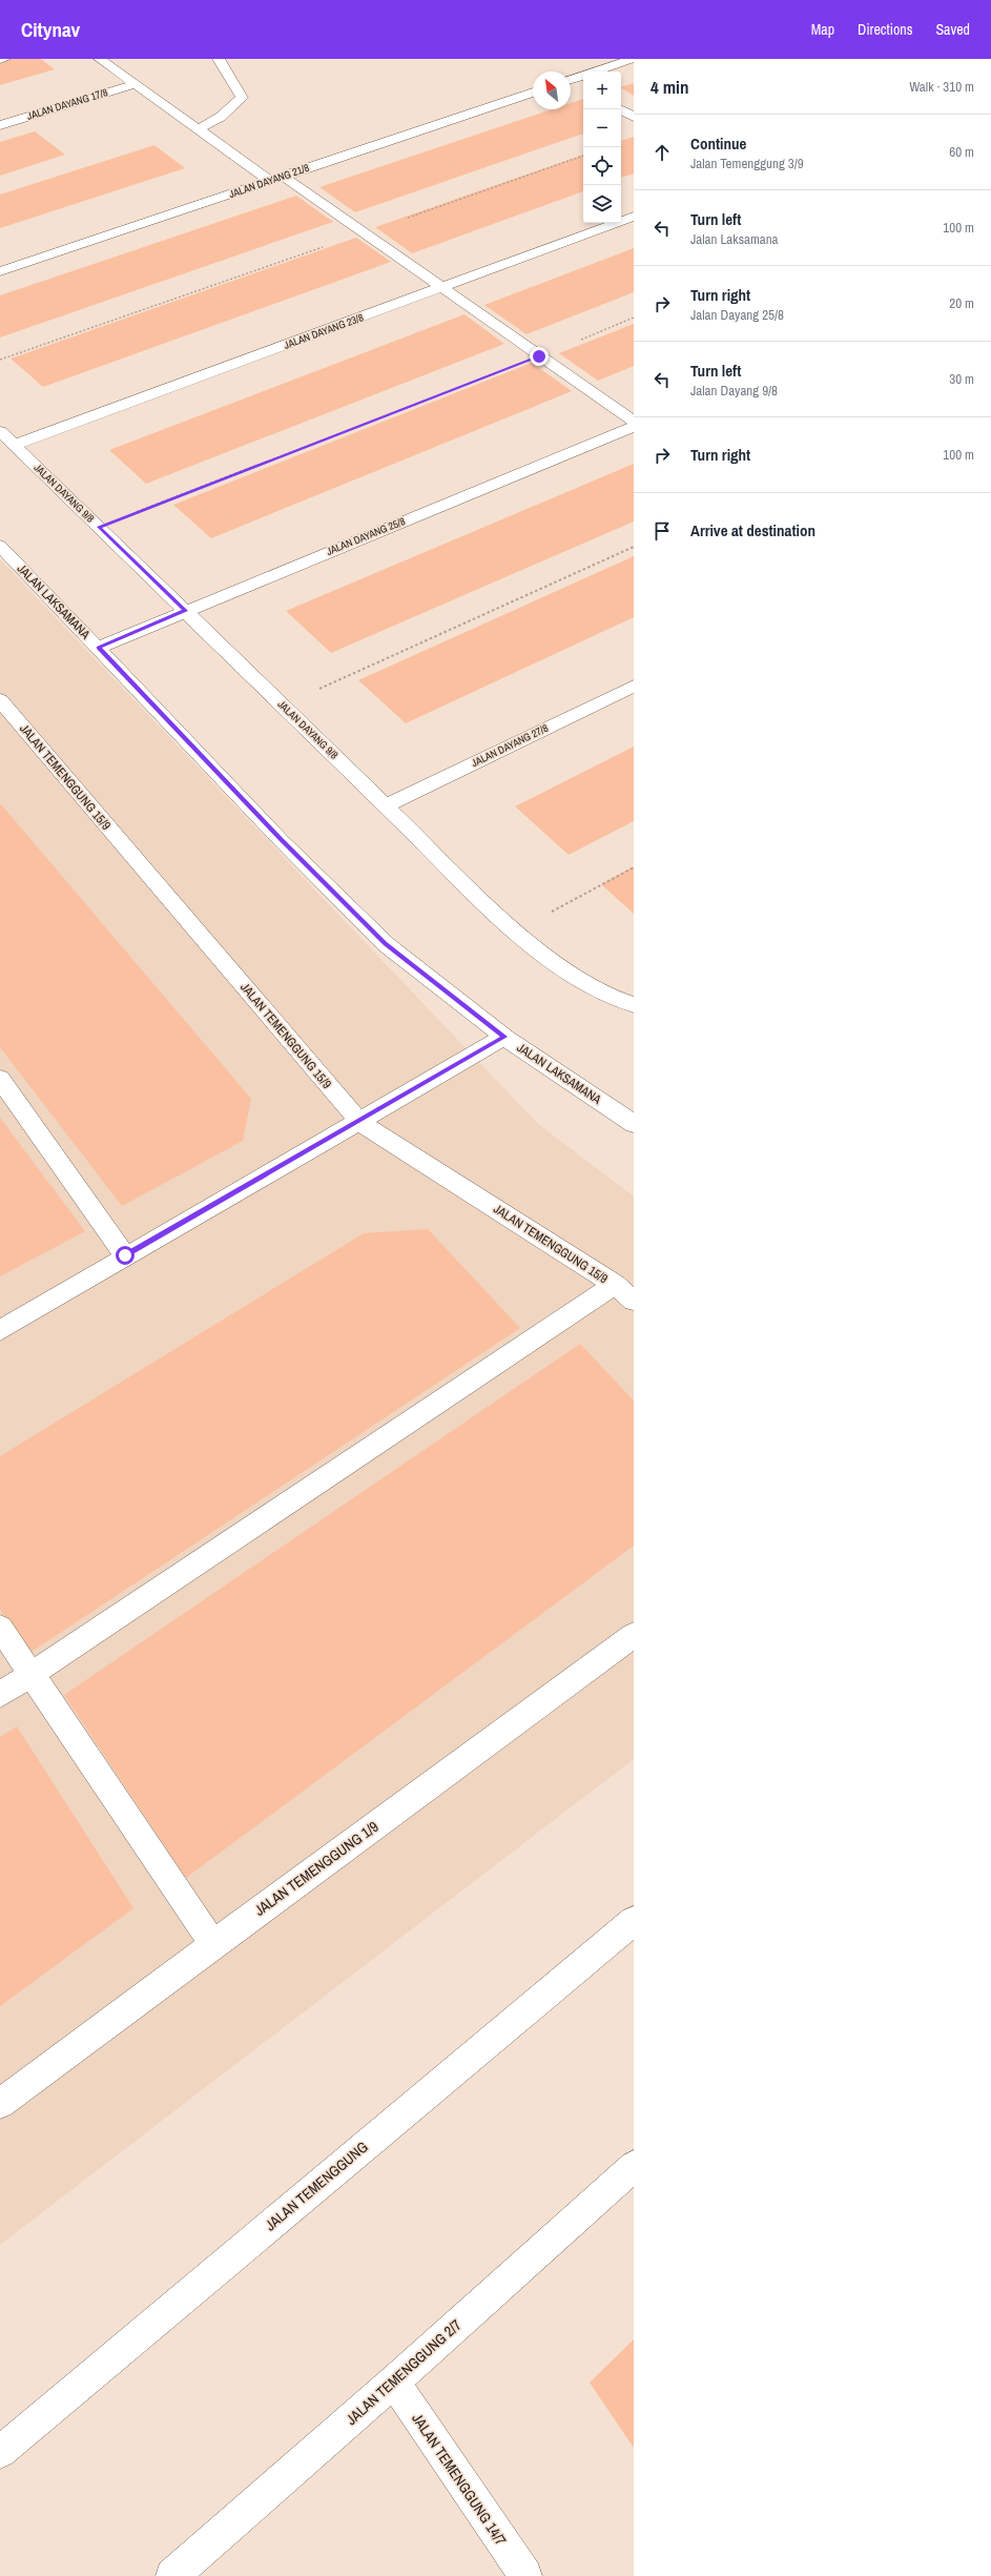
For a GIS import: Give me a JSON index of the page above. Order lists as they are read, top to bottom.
{
  "streets": {
    "street": [
      "JALAN DAYANG 17/8",
      "JALAN DAYANG 21/8",
      "JALAN DAYANG 23/8",
      "JALAN DAYANG 9/8",
      "JALAN DAYANG 25/8",
      "JALAN LAKSAMANA",
      "JALAN DAYANG 27/8",
      "JALAN TEMENGGUNG 15/9",
      "JALAN TEMENGGUNG 1/9",
      "JALAN TEMENGGUNG",
      "JALAN TEMENGGUNG 2/7",
      "JALAN TEMENGGUNG 14/7"
    ]
  },
  "crossings": [
    ["JALAN DAYANG 23/8", "JALAN DAYANG 9/8"],
    ["JALAN DAYANG 9/8", "JALAN DAYANG 25/8"],
    ["JALAN DAYANG 9/8", "JALAN DAYANG 27/8"],
    ["JALAN DAYANG 25/8", "JALAN LAKSAMANA"],
    ["JALAN TEMENGGUNG 2/7", "JALAN TEMENGGUNG 14/7"]
  ],
  "north": "top left",
  "page": {
    "header": "Citynav",
    "nav": ["Map", "Directions", "Saved"],
    "heading": ["4 min", "Walk · 310 m"],
    "map_buttons": ["+", "−"],
    "list": [
      ["Continue", "Jalan Temenggung 3/9", "60 m"],
      ["Turn left", "Jalan Laksamana", "100 m"],
      ["Turn right", "Jalan Dayang 25/8", "20 m"],
      ["Turn left", "Jalan Dayang 9/8", "30 m"],
      ["Turn right", "100 m"],
      "Arrive at destination"
    ]
  }
}
